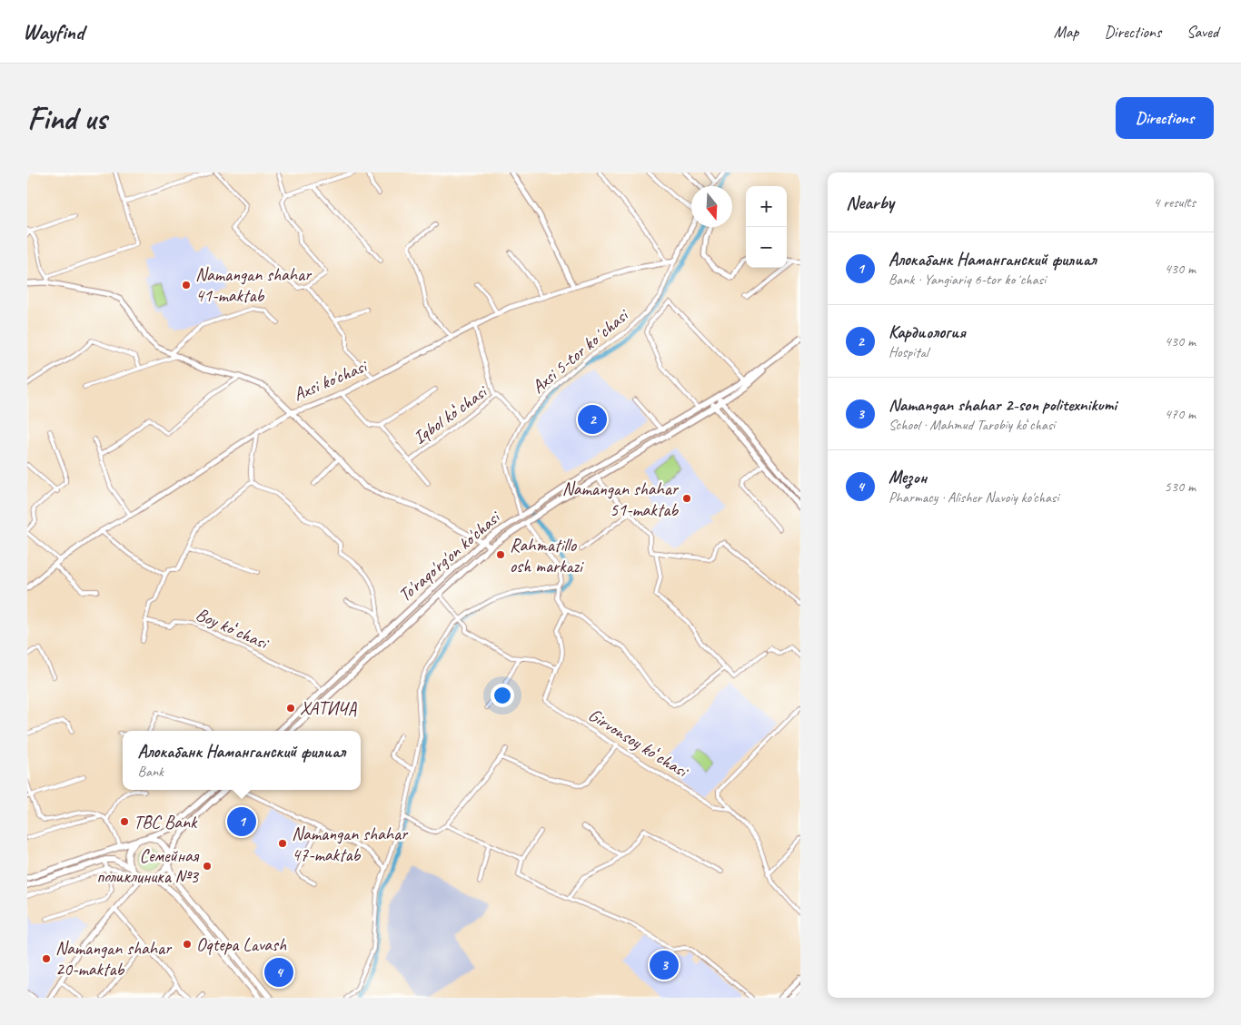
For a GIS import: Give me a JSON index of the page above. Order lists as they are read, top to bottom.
{
  "streets": {
    "main road": ["To'raqo'rg'on ko'chasi"],
    "street": [
      "Аxsi 5-tor koʼchasi",
      "Axsi ko'chasi",
      "Iqbol koʻchasi",
      "Boy koʻchasi",
      "Girvonsoy koʻchasi"
    ]
  },
  "crossings": [
    ["Аxsi 5-tor koʼchasi", "Axsi ko'chasi"],
    ["Аxsi 5-tor koʼchasi", "Iqbol koʻchasi"],
    ["Аxsi 5-tor koʼchasi", "To'raqo'rg'on ko'chasi"],
    ["To'raqo'rg'on ko'chasi", "Boy koʻchasi"]
  ],
  "places": [
    "Namangan shahar 41-maktab",
    "Namangan shahar 51-maktab",
    "Rahmatillo osh markazi",
    "ХАТИЧА",
    "TBC Bank",
    "Namangan shahar 47-maktab",
    "Семейная поликлиника №3",
    "Oqtepa Lavash",
    "Namangan shahar 20-maktab"
  ],
  "north": "bottom",
  "page": {
    "header": "Wayfind",
    "nav": ["Map", "Directions", "Saved"],
    "buttons": "Directions",
    "title": "Find us",
    "heading": ["Nearby", "4 results"],
    "map_buttons": ["+", "−"],
    "list": [
      {
        "mark": "1",
        "name": "Алокабанк Наманганский филиал",
        "note": "Bank · Yangiаriq 6-tor koʼchasi",
        "value": "430 m"
      },
      {
        "mark": "2",
        "name": "Кардиология",
        "note": "Hospital",
        "value": "430 m"
      },
      {
        "mark": "3",
        "name": "Namangan shahar 2-son politexnikumi",
        "note": "School · Mahmud Tarobiy koʻchasi",
        "value": "470 m"
      },
      {
        "mark": "4",
        "name": "Мезон",
        "note": "Pharmacy · Alisher Navoiy ko'chasi",
        "value": "530 m"
      }
    ],
    "pins": [
      "2",
      "1",
      "3",
      "4"
    ],
    "popup": ["Алокабанк Наманганский филиал", "Bank"]
  }
}
